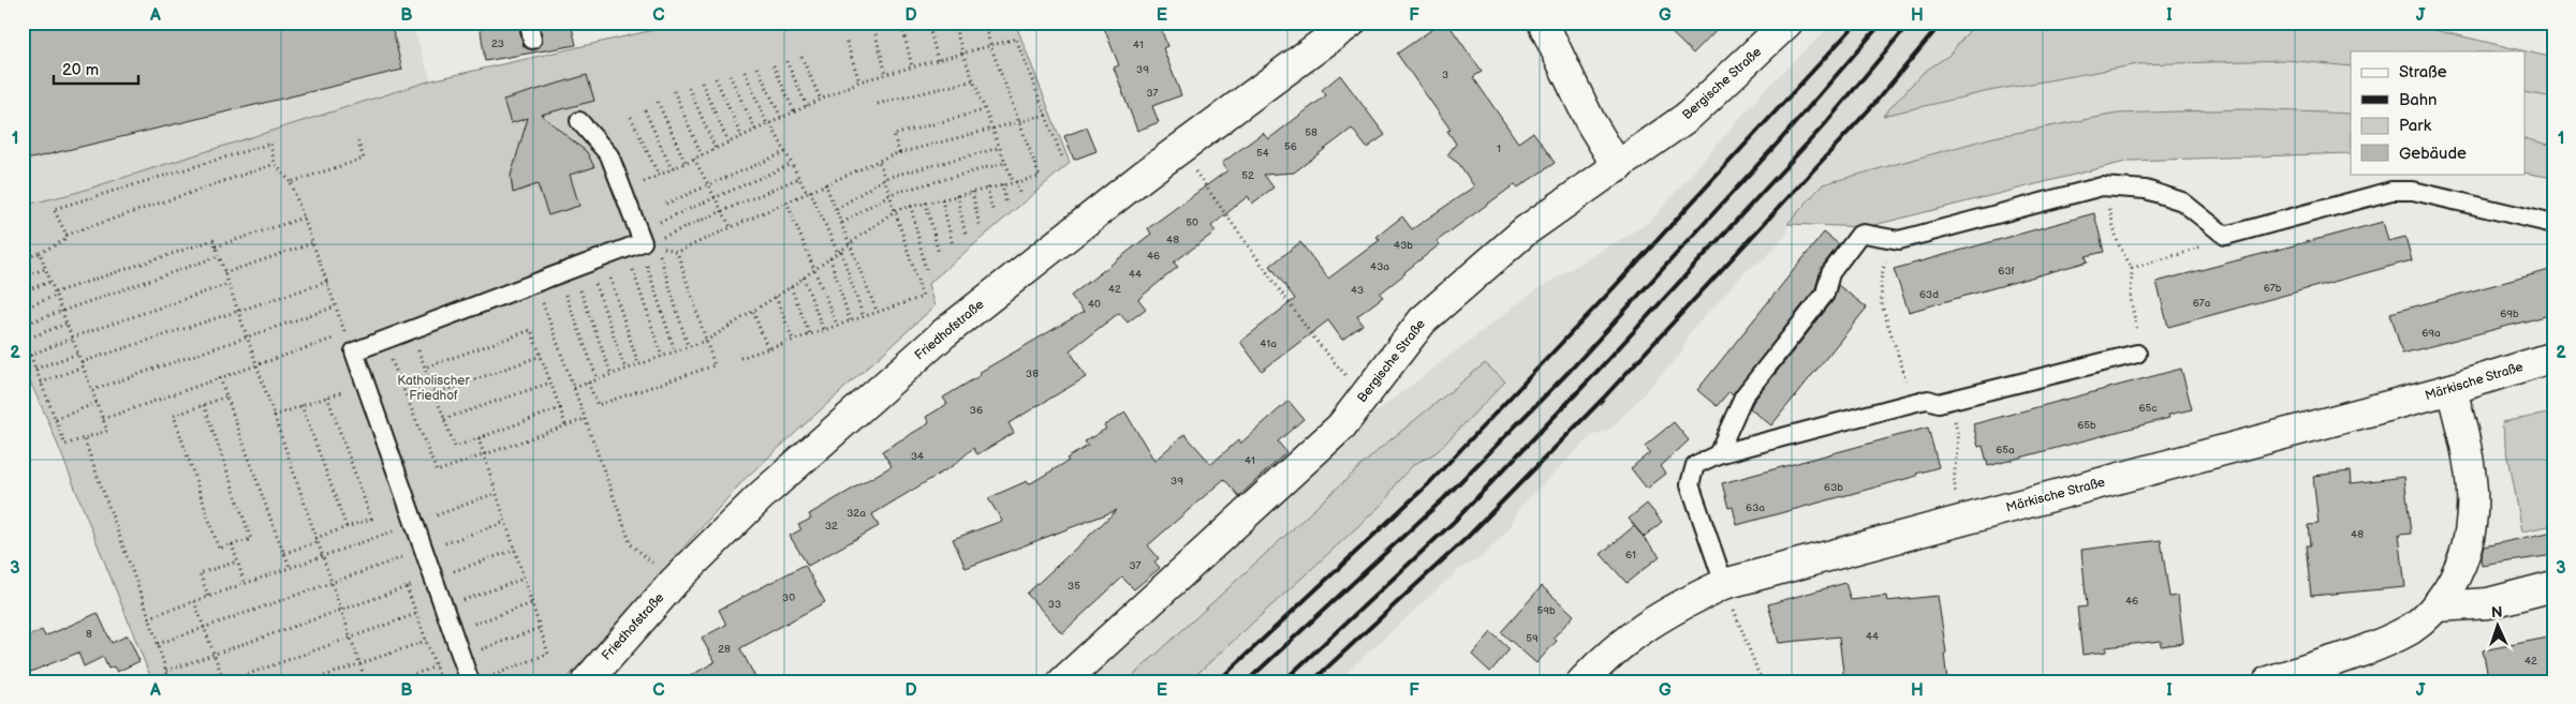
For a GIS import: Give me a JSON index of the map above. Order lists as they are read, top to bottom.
{
  "streets": {
    "street": ["Bergische Straße", "Friedhofstraße", "Märkische Straße"]
  },
  "parks": ["Katholischer Friedhof"],
  "house_numbers": [
    "23",
    "41",
    "39",
    "3",
    "37",
    "58",
    "56",
    "1",
    "54",
    "52",
    "50",
    "48",
    "43b",
    "46",
    "43a",
    "63f",
    "44",
    "67b",
    "42",
    "43",
    "63d",
    "67a",
    "40",
    "69b",
    "69a",
    "41a",
    "38",
    "65c",
    "36",
    "65b",
    "65a",
    "34",
    "41",
    "39",
    "63b",
    "63a",
    "32a",
    "32",
    "48",
    "61",
    "37",
    "35",
    "30",
    "46",
    "33",
    "59b",
    "8",
    "44",
    "59",
    "28",
    "42"
  ],
  "legend": [
    "Straße",
    "Bahn",
    "Park",
    "Gebäude"
  ],
  "scale_bar": "20 m",
  "north": "top",
  "grid": {
    "columns": [
      "A",
      "B",
      "C",
      "D",
      "E",
      "F",
      "G",
      "H",
      "I",
      "J"
    ],
    "rows": ["1", "2", "3"]
  }
}
